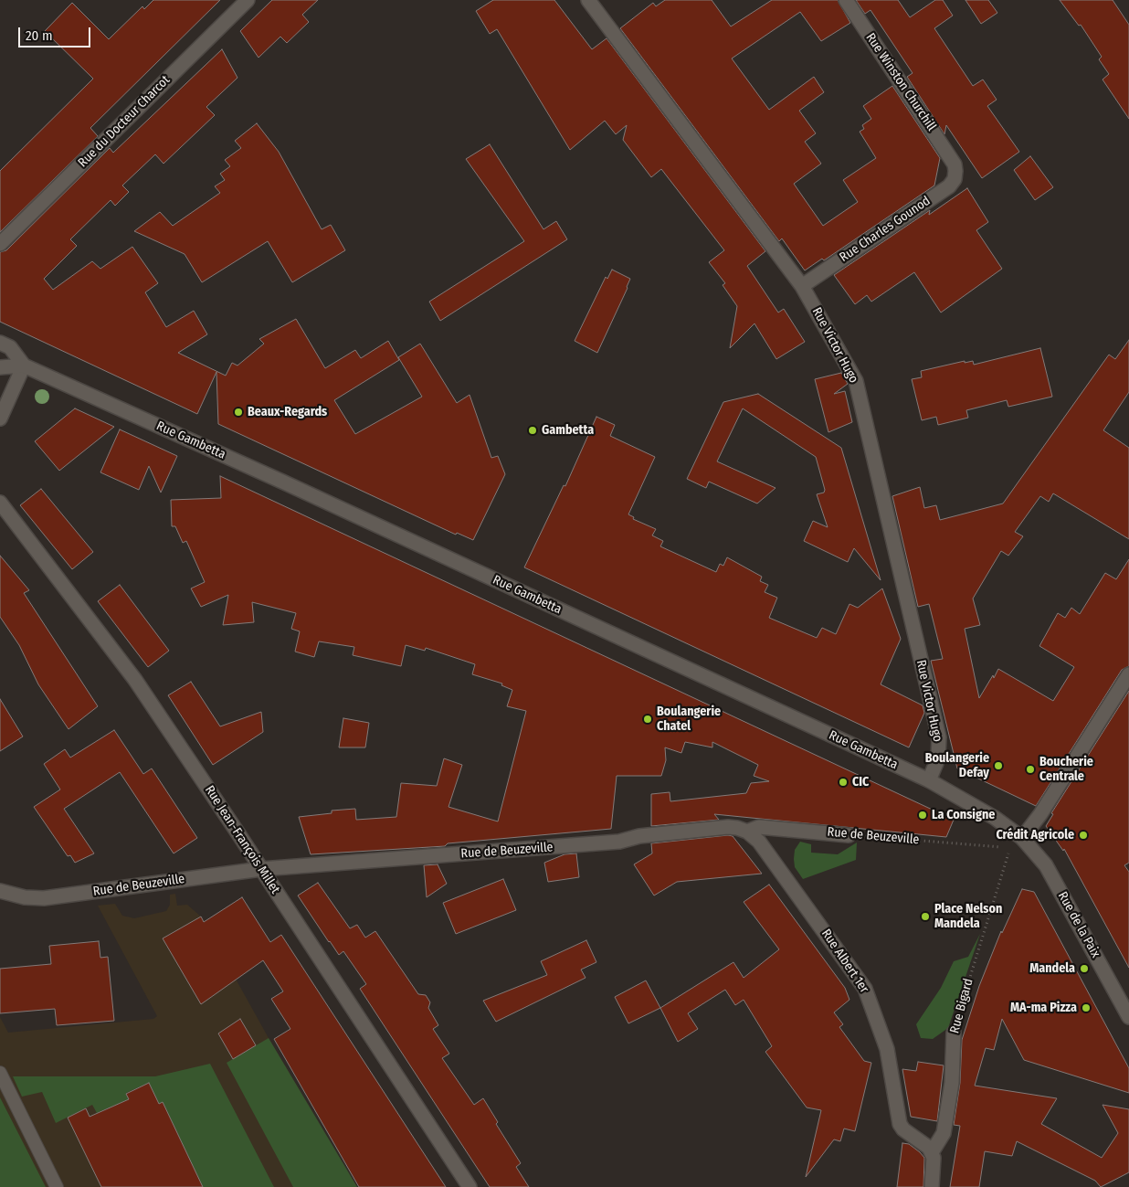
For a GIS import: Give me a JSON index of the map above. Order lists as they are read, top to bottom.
{
  "streets": {
    "street": [
      "Rue Winston Churchill",
      "Rue du Docteur Charcot",
      "Rue Charles Gounod",
      "Rue Victor Hugo",
      "Rue Gambetta",
      "Rue de Beuzeville",
      "Rue Jean-François Millet",
      "Rue de la Paix",
      "Rue Albert 1er",
      "Rue Bigard"
    ]
  },
  "crossings": [
    ["Rue Winston Churchill", "Rue Charles Gounod"],
    ["Rue Charles Gounod", "Rue Victor Hugo"],
    ["Rue Victor Hugo", "Rue Gambetta"],
    ["Rue Gambetta", "Rue de la Paix"],
    ["Rue de Beuzeville", "Rue Jean-François Millet"],
    ["Rue de Beuzeville", "Rue Albert 1er"],
    ["Rue de Beuzeville", "Rue Bigard"],
    ["Rue Albert 1er", "Rue Bigard"]
  ],
  "places": [
    "Beaux-Regards",
    "Gambetta",
    "Boulangerie Chatel",
    "Boulangerie Defay",
    "Boucherie Centrale",
    "CIC",
    "La Consigne",
    "Crédit Agricole",
    "Place Nelson Mandela",
    "Mandela",
    "MA-ma Pizza"
  ],
  "scale_bar": "20 m"
}
